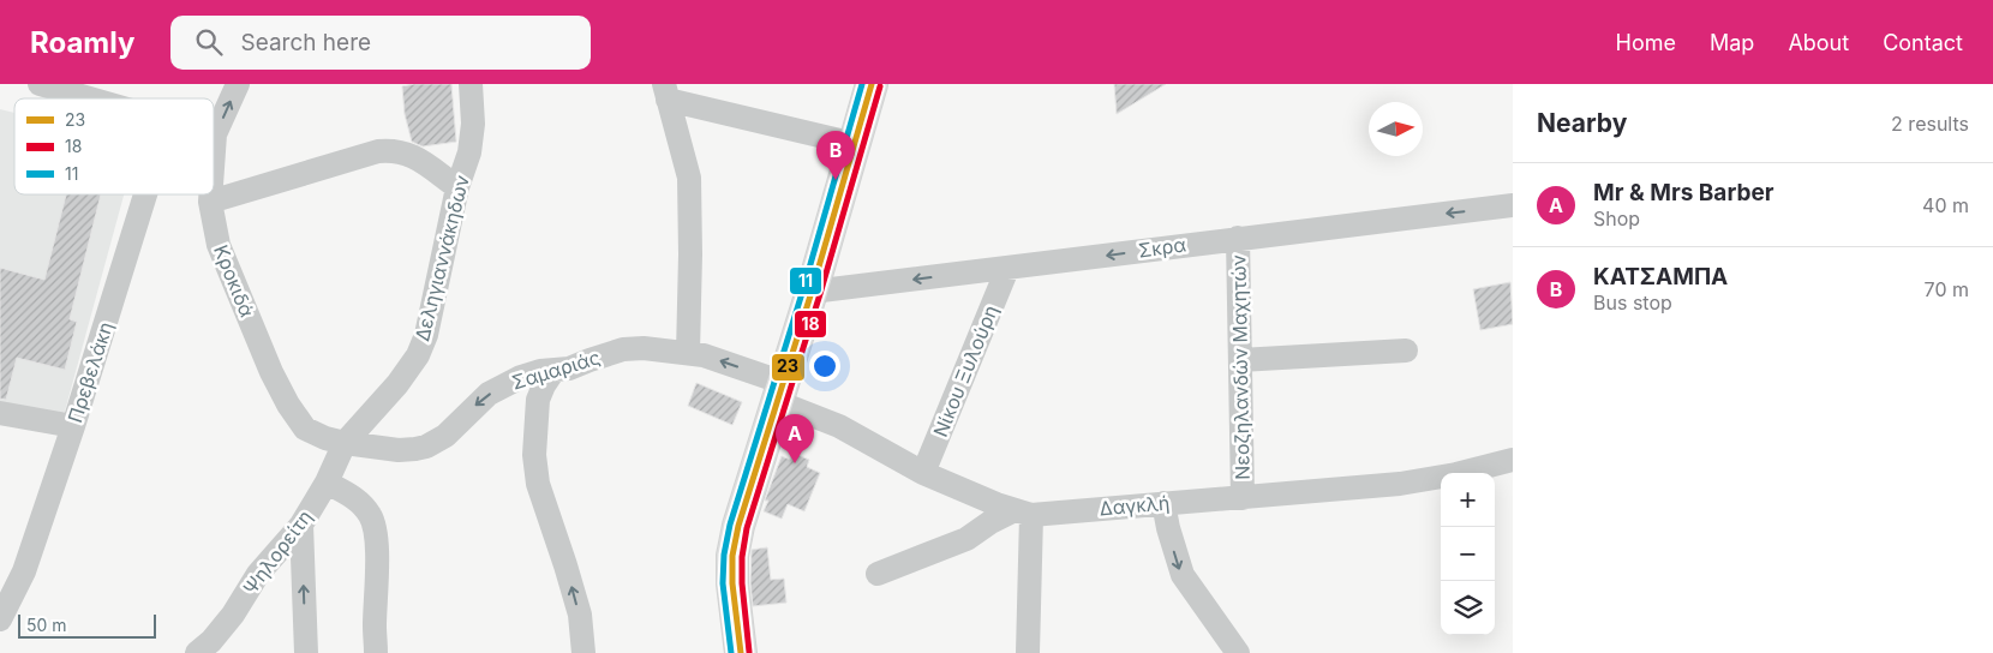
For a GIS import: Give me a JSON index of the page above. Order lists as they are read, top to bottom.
{
  "streets": {
    "street": [
      "Σκρα",
      "Δεληγιαννάκηδων",
      "Κροκιδά",
      "Νεοζηλανδών Μαχητών",
      "Σαμαριάς",
      "Νίκου Ξυλούρη",
      "Πρεβελάκη",
      "Δαγκλή",
      "Ψηλορείτη"
    ]
  },
  "crossings": [
    ["Σκρα", "Νεοζηλανδών Μαχητών"],
    ["Σκρα", "Νίκου Ξυλούρη"],
    ["Δεληγιαννάκηδων", "Κροκιδά"],
    ["Δεληγιαννάκηδων", "Σαμαριάς"],
    ["Δεληγιαννάκηδων", "Ψηλορείτη"],
    ["Κροκιδά", "Σαμαριάς"],
    ["Κροκιδά", "Ψηλορείτη"],
    ["Νεοζηλανδών Μαχητών", "Δαγκλή"],
    ["Σαμαριάς", "Δαγκλή"],
    ["Σαμαριάς", "Ψηλορείτη"],
    ["Νίκου Ξυλούρη", "Δαγκλή"]
  ],
  "one_way": ["Σαμαριάς"],
  "lines": ["transit line 23", "transit line 11", "transit line 18"],
  "legend": ["23", "18", "11"],
  "scale_bar": "50 m",
  "north": "right",
  "page": {
    "header": "Roamly",
    "search": "Search here",
    "nav": [
      "Home",
      "Map",
      "About",
      "Contact"
    ],
    "heading": ["Nearby", "2 results"],
    "pins": ["B", "A"],
    "list": [
      {
        "mark": "A",
        "name": "Mr & Mrs Barber",
        "note": "Shop",
        "value": "40 m"
      },
      {
        "mark": "B",
        "name": "ΚΑΤΣΑΜΠΑ",
        "note": "Bus stop",
        "value": "70 m"
      }
    ],
    "map_buttons": ["+", "−"],
    "scale": "50 m"
  }
}
